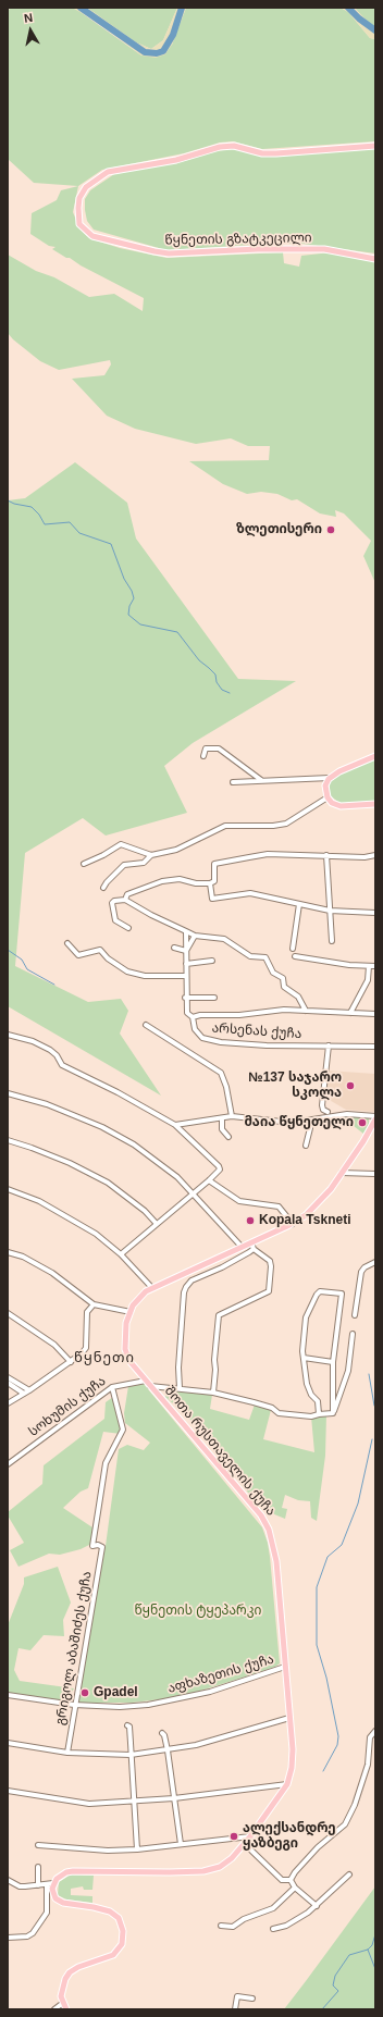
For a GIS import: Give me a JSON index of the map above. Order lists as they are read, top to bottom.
{
  "streets": {
    "main road": ["წყნეთის გზატკეცილი", "შოთა რუსთაველის ქუჩა"],
    "street": [
      "არსენას ქუჩა",
      "სოხუმის ქუჩა",
      "გრიგოლ აბაშიძეს ქუჩა",
      "აფხაზეთის ქუჩა"
    ]
  },
  "crossings": [
    ["სოხუმის ქუჩა", "შოთა რუსთაველის ქუჩა"],
    ["სოხუმის ქუჩა", "გრიგოლ აბაშიძეს ქუჩა"],
    ["შოთა რუსთაველის ქუჩა", "აფხაზეთის ქუჩა"],
    ["გრიგოლ აბაშიძეს ქუჩა", "აფხაზეთის ქუჩა"]
  ],
  "districts": ["წყნეთი"],
  "parks": ["წყნეთის ტყეპარკი"],
  "places": [
    "ზლეთისერი",
    "№137 საჯარო სკოლა",
    "მაია წყნეთელი",
    "Kopala Tskneti",
    "Gpadel",
    "ალექსანდრე ყაზბეგი"
  ],
  "north": "top"
}
